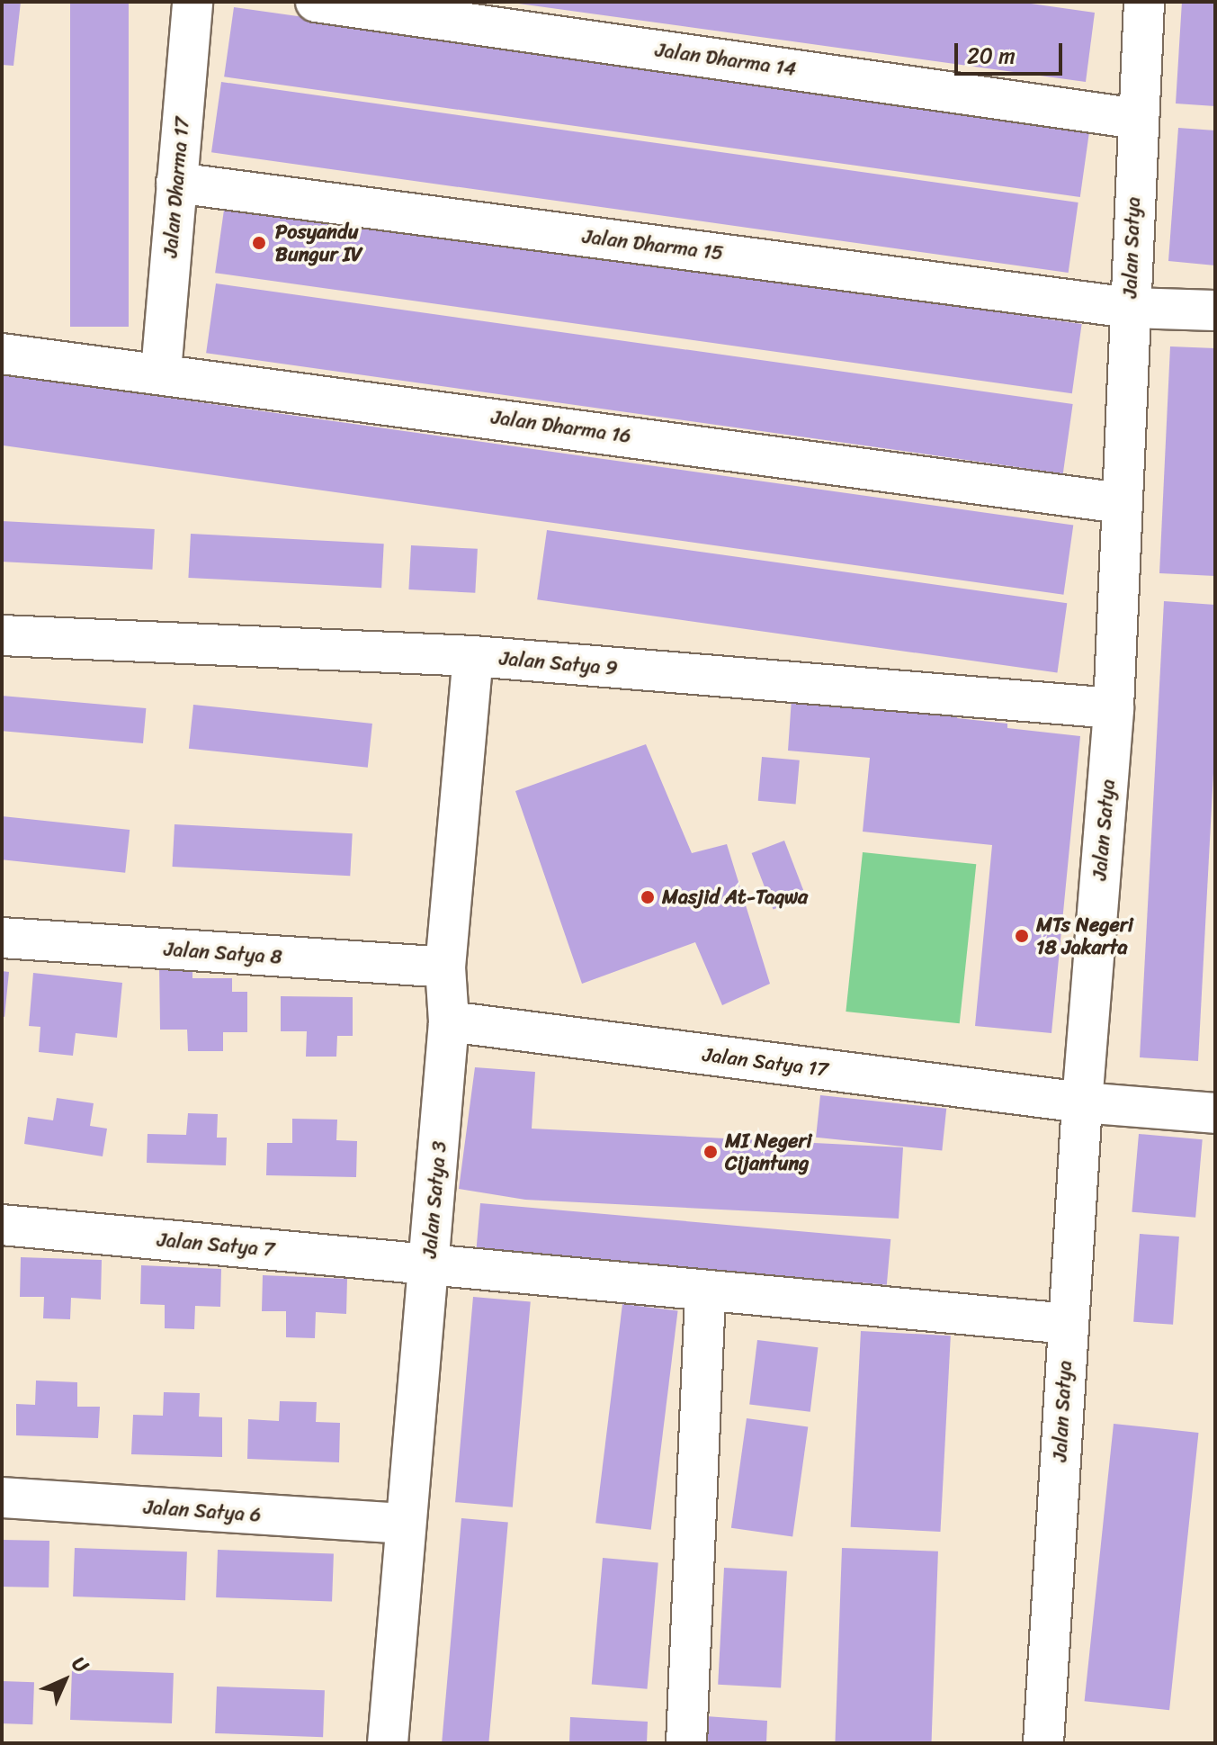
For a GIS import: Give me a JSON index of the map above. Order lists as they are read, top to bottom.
{
  "streets": {
    "street": [
      "Jalan Dharma 14",
      "Jalan Dharma 17",
      "Jalan Dharma 15",
      "Jalan Satya",
      "Jalan Dharma 16",
      "Jalan Satya 9",
      "Jalan Satya 8",
      "Jalan Satya 17",
      "Jalan Satya 3",
      "Jalan Satya 7",
      "Jalan Satya 6"
    ]
  },
  "crossings": [
    ["Jalan Dharma 14", "Jalan Satya"],
    ["Jalan Dharma 17", "Jalan Dharma 15"],
    ["Jalan Dharma 17", "Jalan Dharma 16"],
    ["Jalan Dharma 15", "Jalan Satya"],
    ["Jalan Satya", "Jalan Dharma 16"],
    ["Jalan Satya", "Jalan Satya 9"],
    ["Jalan Satya", "Jalan Satya 17"],
    ["Jalan Satya", "Jalan Satya 7"],
    ["Jalan Satya 9", "Jalan Satya 3"],
    ["Jalan Satya 8", "Jalan Satya 3"],
    ["Jalan Satya 17", "Jalan Satya 3"],
    ["Jalan Satya 3", "Jalan Satya 7"],
    ["Jalan Satya 3", "Jalan Satya 6"]
  ],
  "places": [
    "Posyandu Bungur IV",
    "Masjid At-Taqwa",
    "MTs Negeri 18 Jakarta",
    "MI Negeri Cijantung"
  ],
  "scale_bar": "20 m",
  "north": "top right"
}
